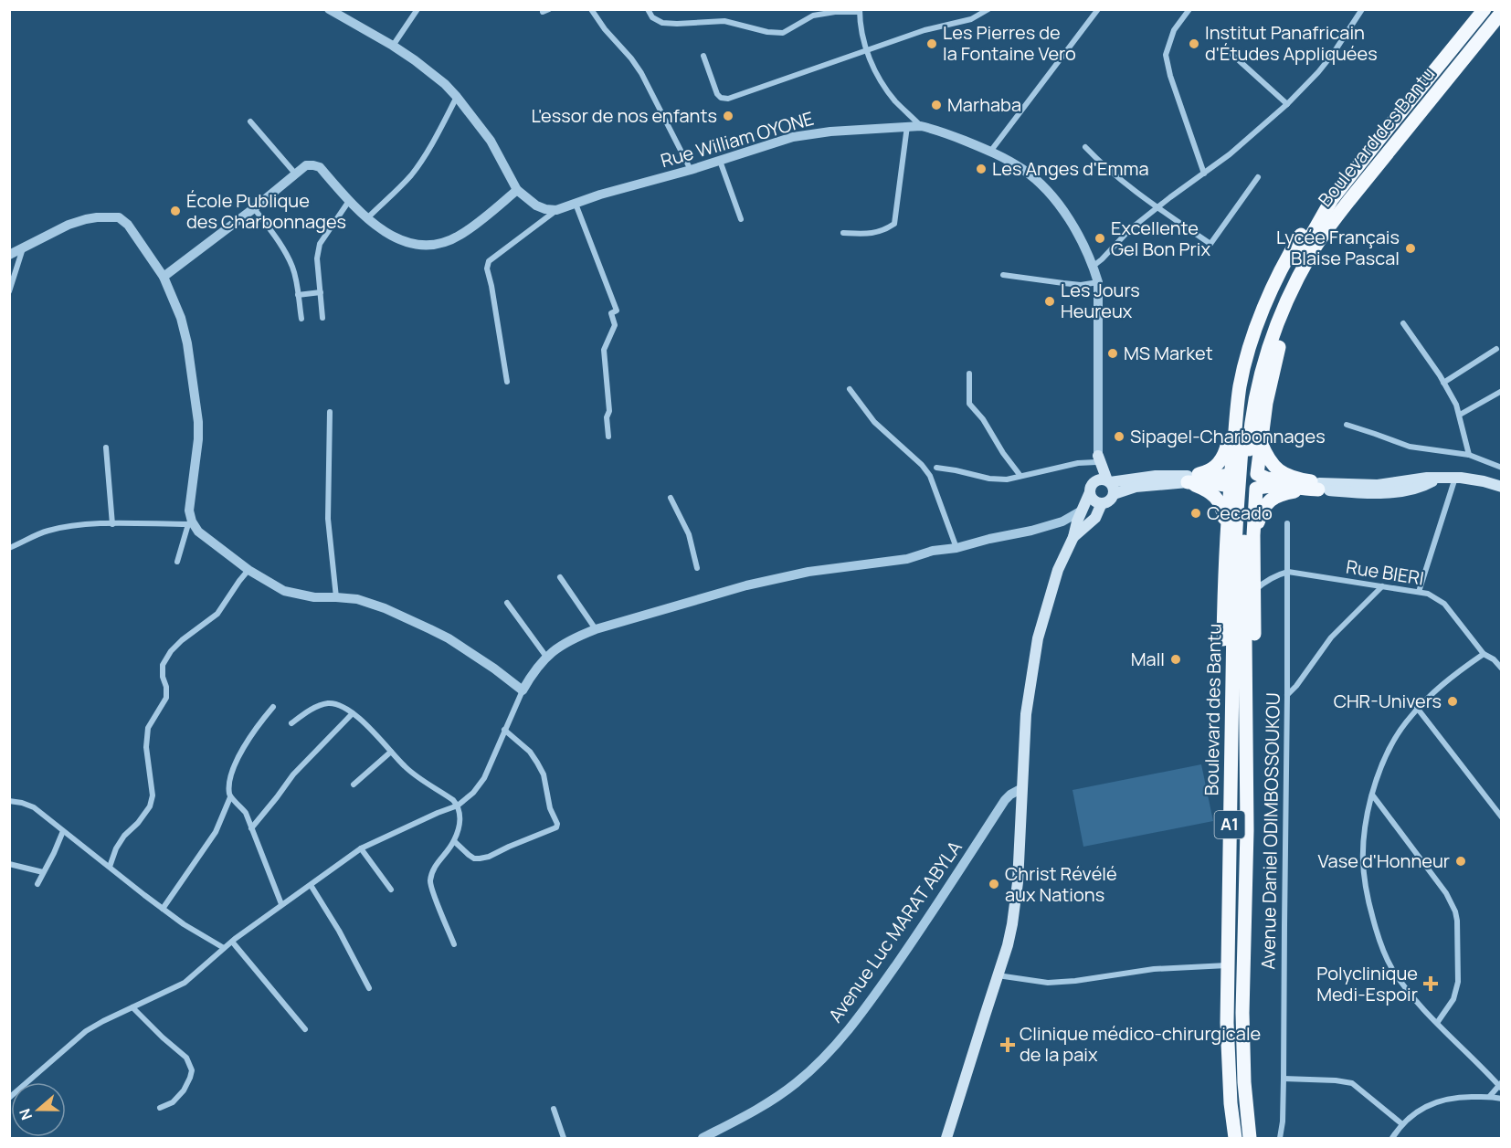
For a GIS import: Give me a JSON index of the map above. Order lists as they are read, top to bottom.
{
  "streets": {
    "highway": ["Boulevard des Bantu", "A1"],
    "street": [
      "Rue William OYONE",
      "Rue BIERI",
      "Avenue Daniel ODIMBOSSOUKOU",
      "Avenue Luc MARAT ABYLA"
    ]
  },
  "crossings": [
    ["Rue BIERI", "Avenue Daniel ODIMBOSSOUKOU"]
  ],
  "places": {
    "other": [
      "Les Pierres de la Fontaine Vero",
      "Institut Panafricain d'Études Appliquées",
      "Marhaba",
      "L'essor de nos enfants",
      "Les Anges d'Emma",
      "École Publique des Charbonnages",
      "Excellente Gel Bon Prix",
      "Lycée Français Blaise Pascal",
      "Les Jours Heureux",
      "MS Market",
      "Sipagel-Charbonnages",
      "Cecado",
      "Mall",
      "CHR-Univers",
      "Vase d'Honneur",
      "Christ Révélé aux Nations"
    ],
    "health": ["Polyclinique Medi-Espoir", "Clinique médico-chirurgicale de la paix"]
  },
  "north": "left"
}
